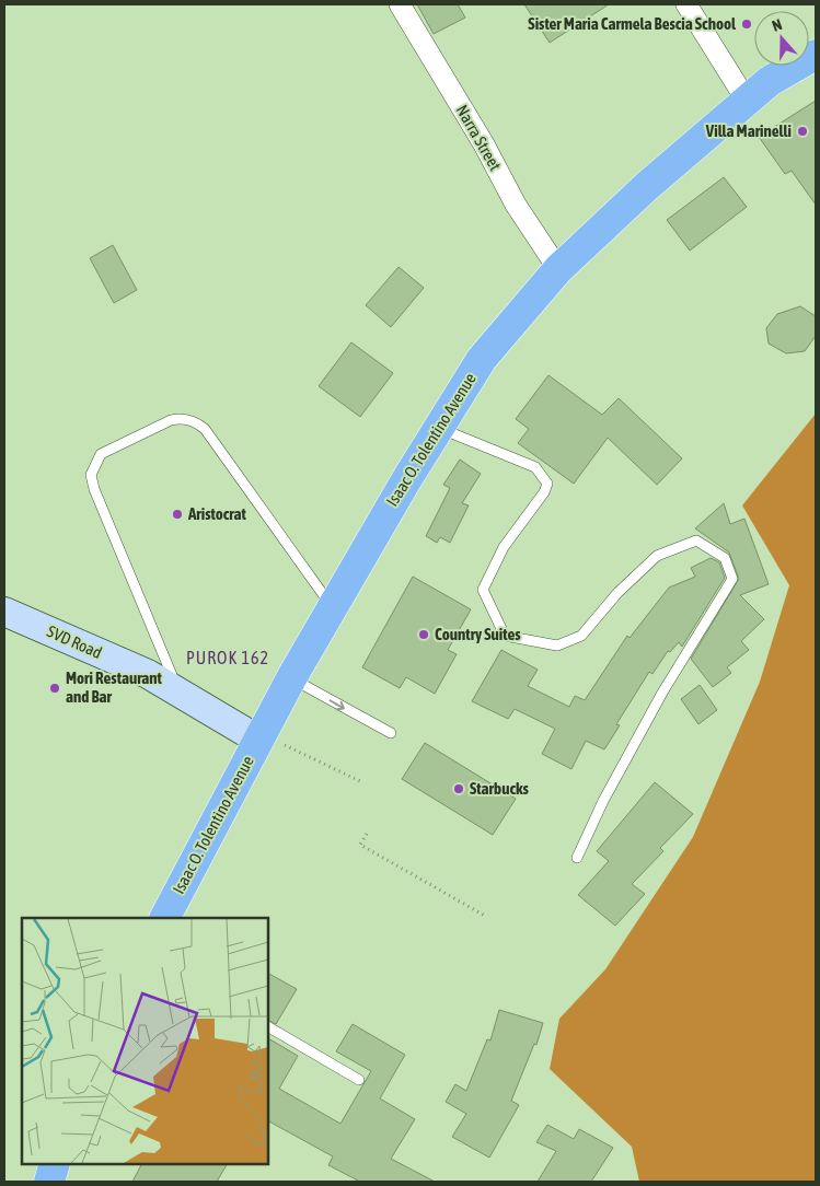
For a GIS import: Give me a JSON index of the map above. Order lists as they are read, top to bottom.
{
  "streets": {
    "main road": ["Isaac O. Tolentino Avenue", "SVD Road"],
    "street": ["Narra Street"]
  },
  "crossings": [
    ["Narra Street", "Isaac O. Tolentino Avenue"],
    ["Isaac O. Tolentino Avenue", "SVD Road"]
  ],
  "districts": ["PUROK 162"],
  "places": [
    "Sister Maria Carmela Bescia School",
    "Villa Marinelli",
    "Aristocrat",
    "Country Suites",
    "Mori Restaurant and Bar",
    "Starbucks"
  ],
  "north": "top"
}
